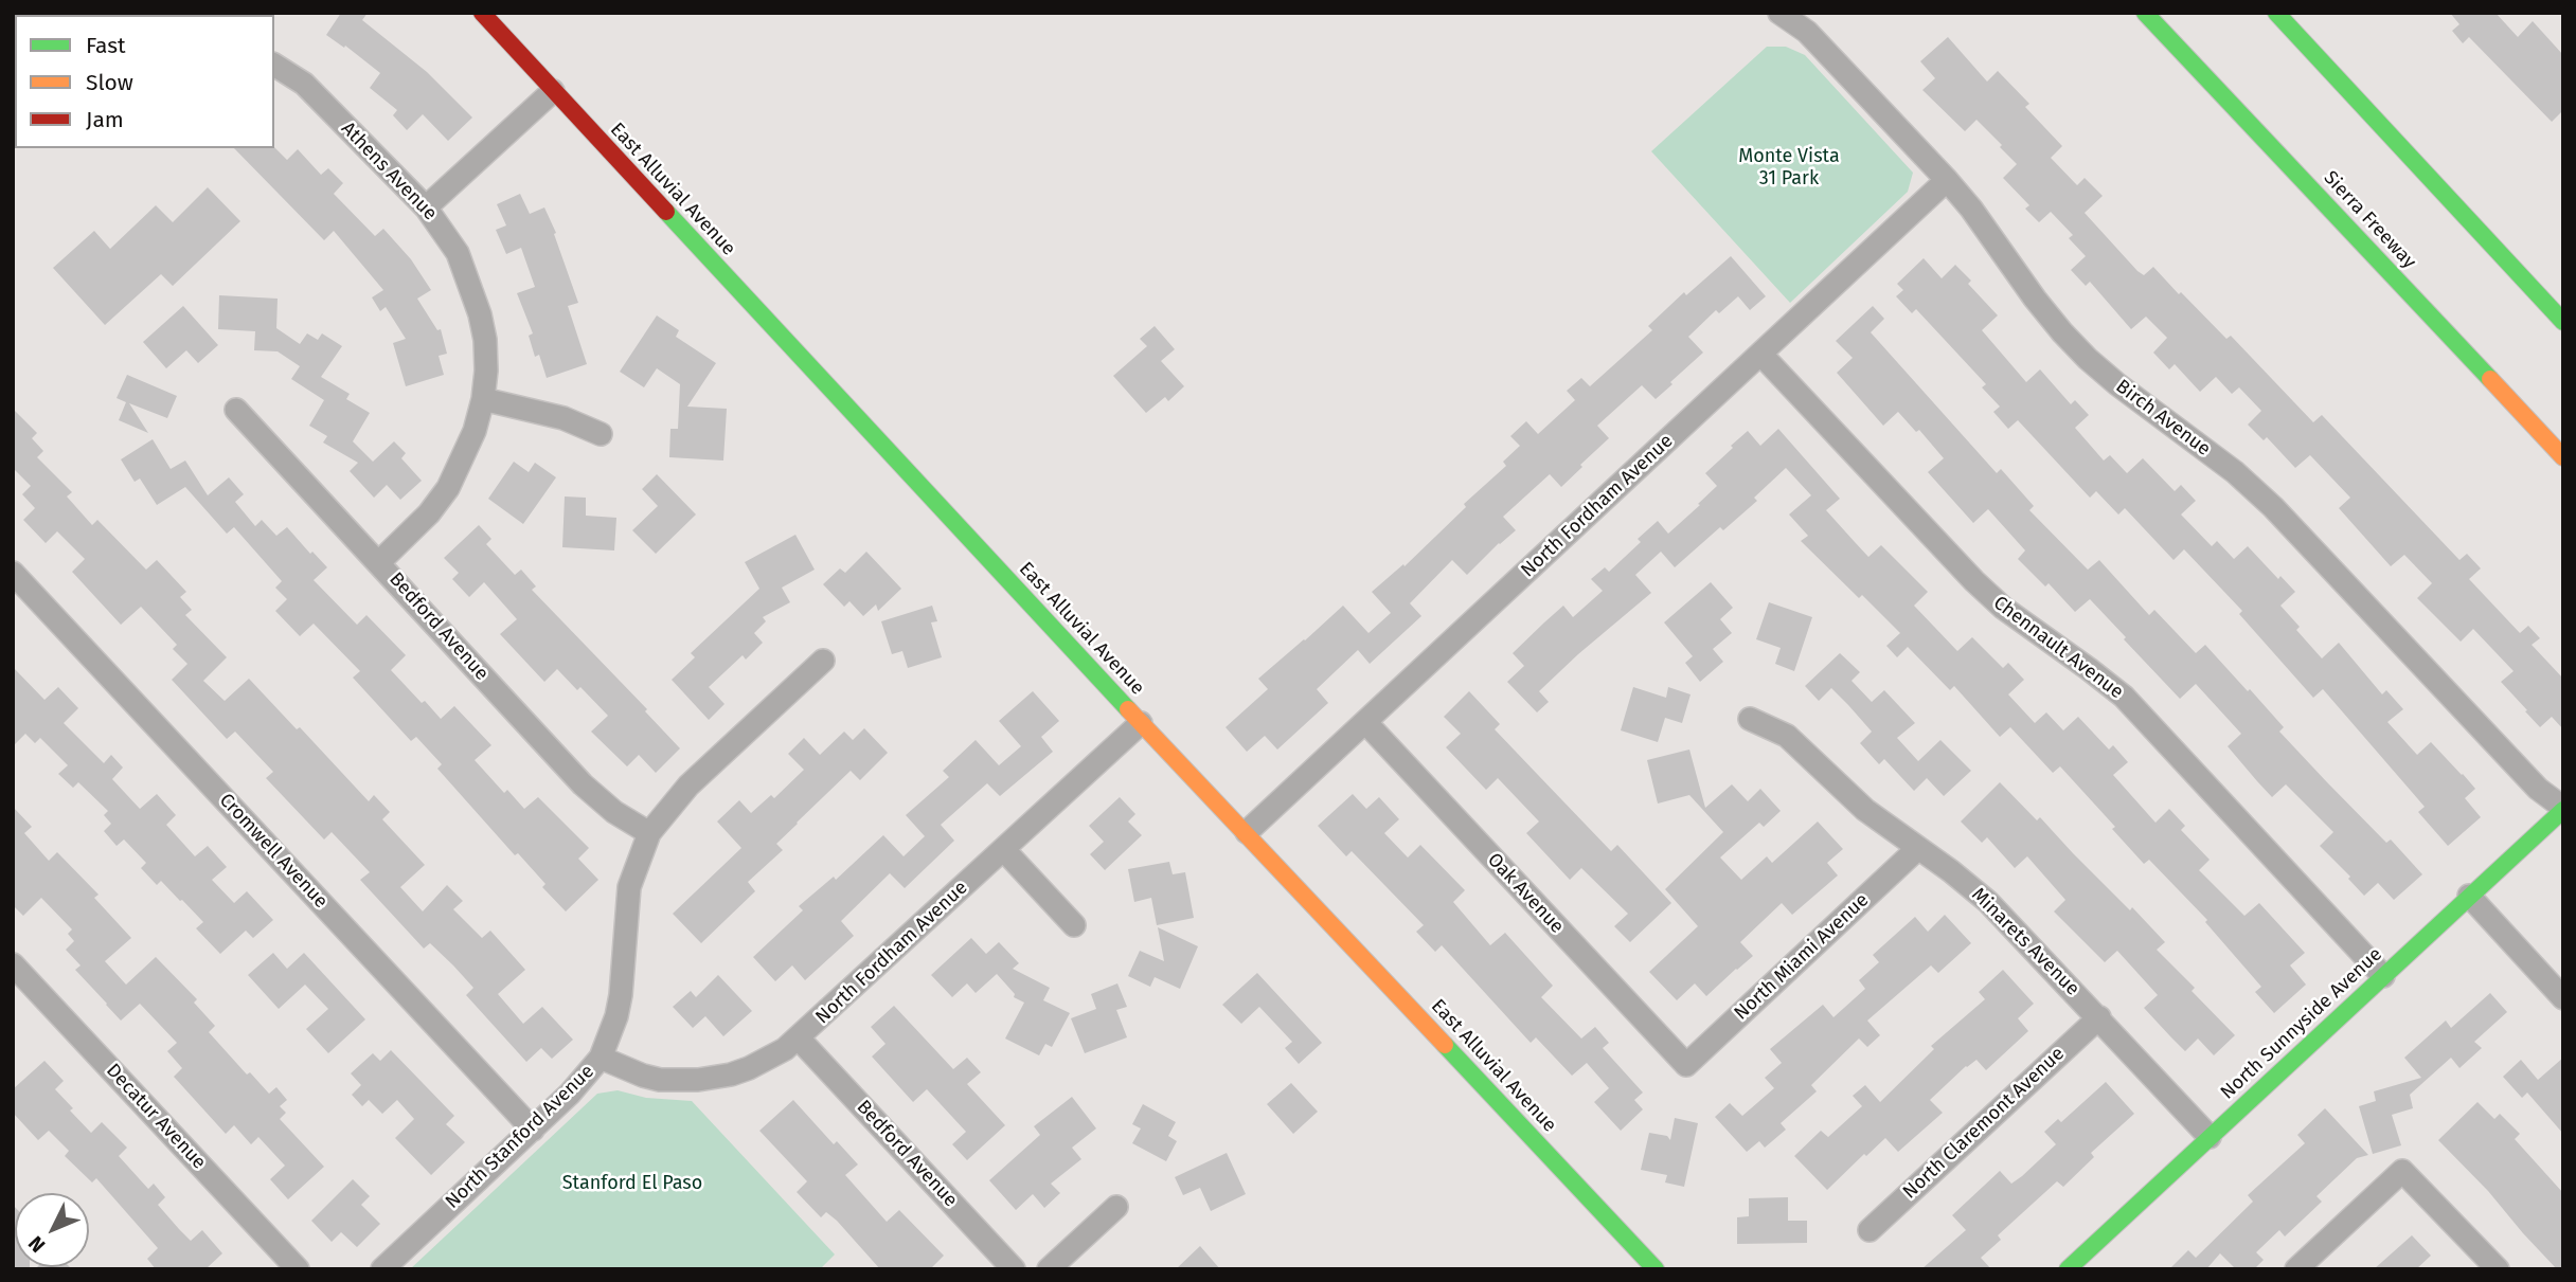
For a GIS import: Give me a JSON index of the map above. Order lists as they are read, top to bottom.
{
  "streets": {
    "main road": ["East Alluvial Avenue", "Sierra Freeway", "North Sunnyside Avenue"],
    "street": [
      "Athens Avenue",
      "Birch Avenue",
      "North Fordham Avenue",
      "Bedford Avenue",
      "Chennault Avenue",
      "Cromwell Avenue",
      "Oak Avenue",
      "Minarets Avenue",
      "North Miami Avenue",
      "Decatur Avenue",
      "North Claremont Avenue",
      "North Stanford Avenue"
    ]
  },
  "crossings": [
    ["Athens Avenue", "Bedford Avenue"],
    ["East Alluvial Avenue", "North Fordham Avenue"],
    ["Birch Avenue", "North Fordham Avenue"],
    ["Birch Avenue", "North Sunnyside Avenue"],
    ["North Fordham Avenue", "Bedford Avenue"],
    ["North Fordham Avenue", "Chennault Avenue"],
    ["North Fordham Avenue", "Oak Avenue"],
    ["North Fordham Avenue", "North Stanford Avenue"],
    ["Bedford Avenue", "North Stanford Avenue"],
    ["Chennault Avenue", "North Sunnyside Avenue"],
    ["Cromwell Avenue", "North Stanford Avenue"],
    ["Oak Avenue", "North Miami Avenue"],
    ["Minarets Avenue", "North Miami Avenue"],
    ["Minarets Avenue", "North Sunnyside Avenue"],
    ["Minarets Avenue", "North Claremont Avenue"]
  ],
  "parks": ["Monte Vista 31 Park", "Stanford El Paso"],
  "legend": ["Fast", "Slow", "Jam"],
  "north": "bottom left"
}
